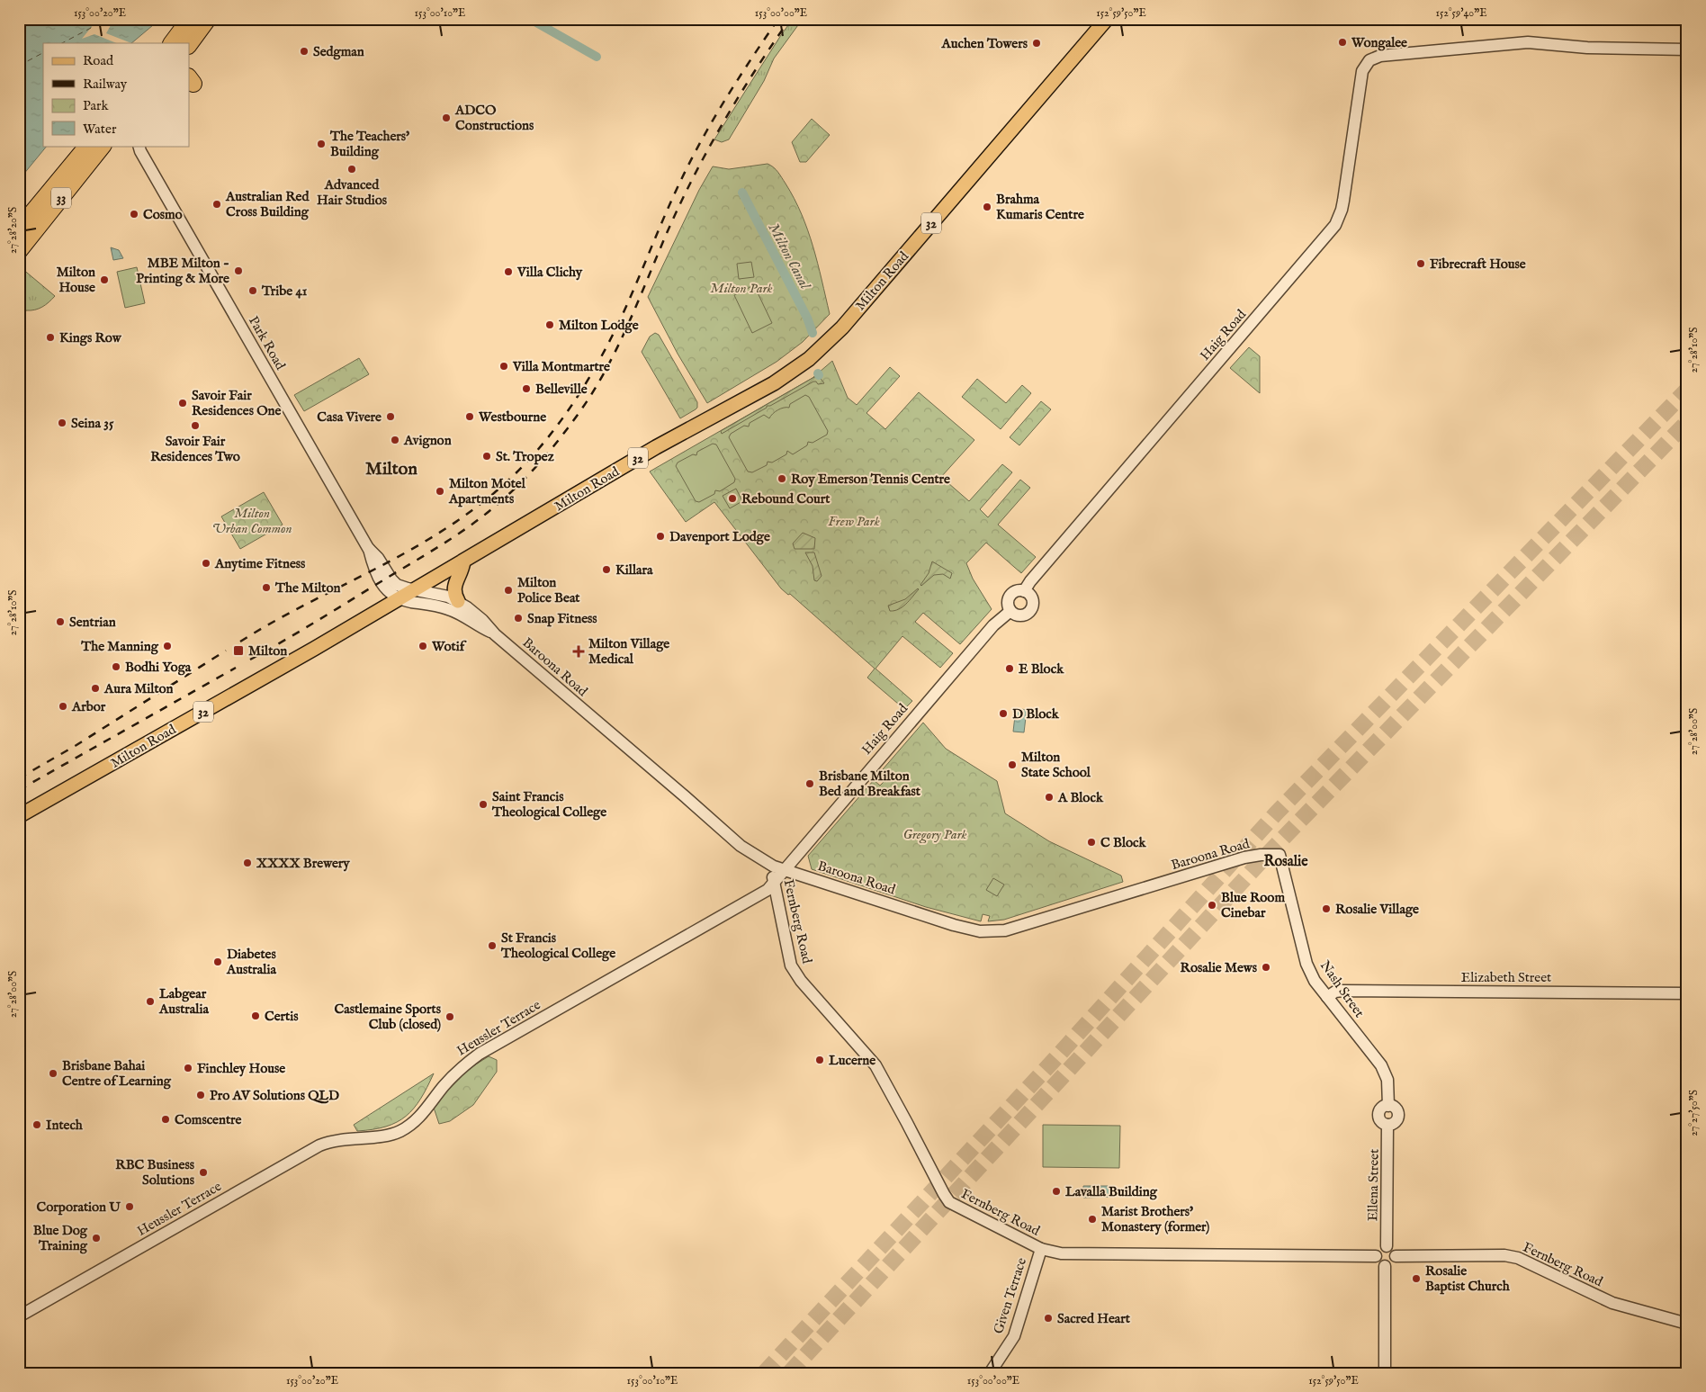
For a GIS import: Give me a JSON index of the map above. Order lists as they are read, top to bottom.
{
  "streets": {
    "highway": ["33"],
    "main road": ["32", "Milton Road"],
    "street": [
      "Haig Road",
      "Park Road",
      "Baroona Road",
      "Fernberg Road",
      "Elizabeth Street",
      "Nash Street",
      "Heussler Terrace",
      "Ellena Street",
      "Given Terrace"
    ]
  },
  "crossings": [
    ["Milton Road", "Park Road"],
    ["Milton Road", "Baroona Road"],
    ["Haig Road", "Baroona Road"],
    ["Haig Road", "Heussler Terrace"],
    ["Park Road", "Baroona Road"],
    ["Baroona Road", "Fernberg Road"],
    ["Baroona Road", "Nash Street"],
    ["Baroona Road", "Heussler Terrace"],
    ["Fernberg Road", "Heussler Terrace"],
    ["Fernberg Road", "Ellena Street"],
    ["Fernberg Road", "Given Terrace"],
    ["Elizabeth Street", "Nash Street"],
    ["Nash Street", "Ellena Street"]
  ],
  "districts": ["Milton", "Rosalie"],
  "water": ["Milton Canal"],
  "parks": [
    "Milton Park",
    "Milton Urban Common",
    "Frew Park",
    "Gregory Park"
  ],
  "places": {
    "other": [
      "Wongalee",
      "Auchen Towers",
      "Sedgman",
      "ADCO Constructions",
      "The Teachers' Building",
      "Advanced Hair Studios",
      "Australian Red Cross Building",
      "Brahma Kumaris Centre",
      "Cosmo",
      "Fibrecraft House",
      "MBE Milton - Printing & More",
      "Villa Clichy",
      "Milton House",
      "Tribe 41",
      "Milton Lodge",
      "Kings Row",
      "Villa Montmartre",
      "Belleville",
      "Savoir Fair Residences One",
      "Casa Vivere",
      "Westbourne",
      "Seina 35",
      "Savoir Fair Residences Two",
      "Avignon",
      "St. Tropez",
      "Roy Emerson Tennis Centre",
      "Milton Motel Apartments",
      "Rebound Court",
      "Davenport Lodge",
      "Anytime Fitness",
      "Killara",
      "The Milton",
      "Milton Police Beat",
      "Snap Fitness",
      "Sentrian",
      "The Manning",
      "Wotif",
      "Bodhi Yoga",
      "E Block",
      "Aura Milton",
      "Arbor",
      "D Block",
      "Milton State School",
      "Brisbane Milton Bed and Breakfast",
      "A Block",
      "Saint Francis Theological College",
      "C Block",
      "XXXX Brewery",
      "Blue Room Cinebar",
      "Rosalie Village",
      "St Francis Theological College",
      "Diabetes Australia",
      "Rosalie Mews",
      "Labgear Australia",
      "Certis",
      "Castlemaine Sports Club (closed)",
      "Lucerne",
      "Finchley House",
      "Brisbane Bahai Centre of Learning",
      "Pro AV Solutions QLD",
      "Comscentre",
      "Intech",
      "RBC Business Solutions",
      "Lavalla Building",
      "Corporation U",
      "Marist Brothers' Monastery (former)",
      "Blue Dog Training",
      "Rosalie Baptist Church",
      "Sacred Heart"
    ],
    "transit": ["Milton"],
    "health": ["Milton Village Medical"]
  },
  "legend": [
    "Road",
    "Railway",
    "Park",
    "Water"
  ],
  "coordinates": [
    "153°00'20\"E",
    "153°00'10\"E",
    "153°00'00\"E",
    "152°59'50\"E",
    "152°59'40\"E",
    "27°28'20\"S",
    "27°28'10\"S",
    "27°28'00\"S",
    "27°27'50\"S"
  ]
}
